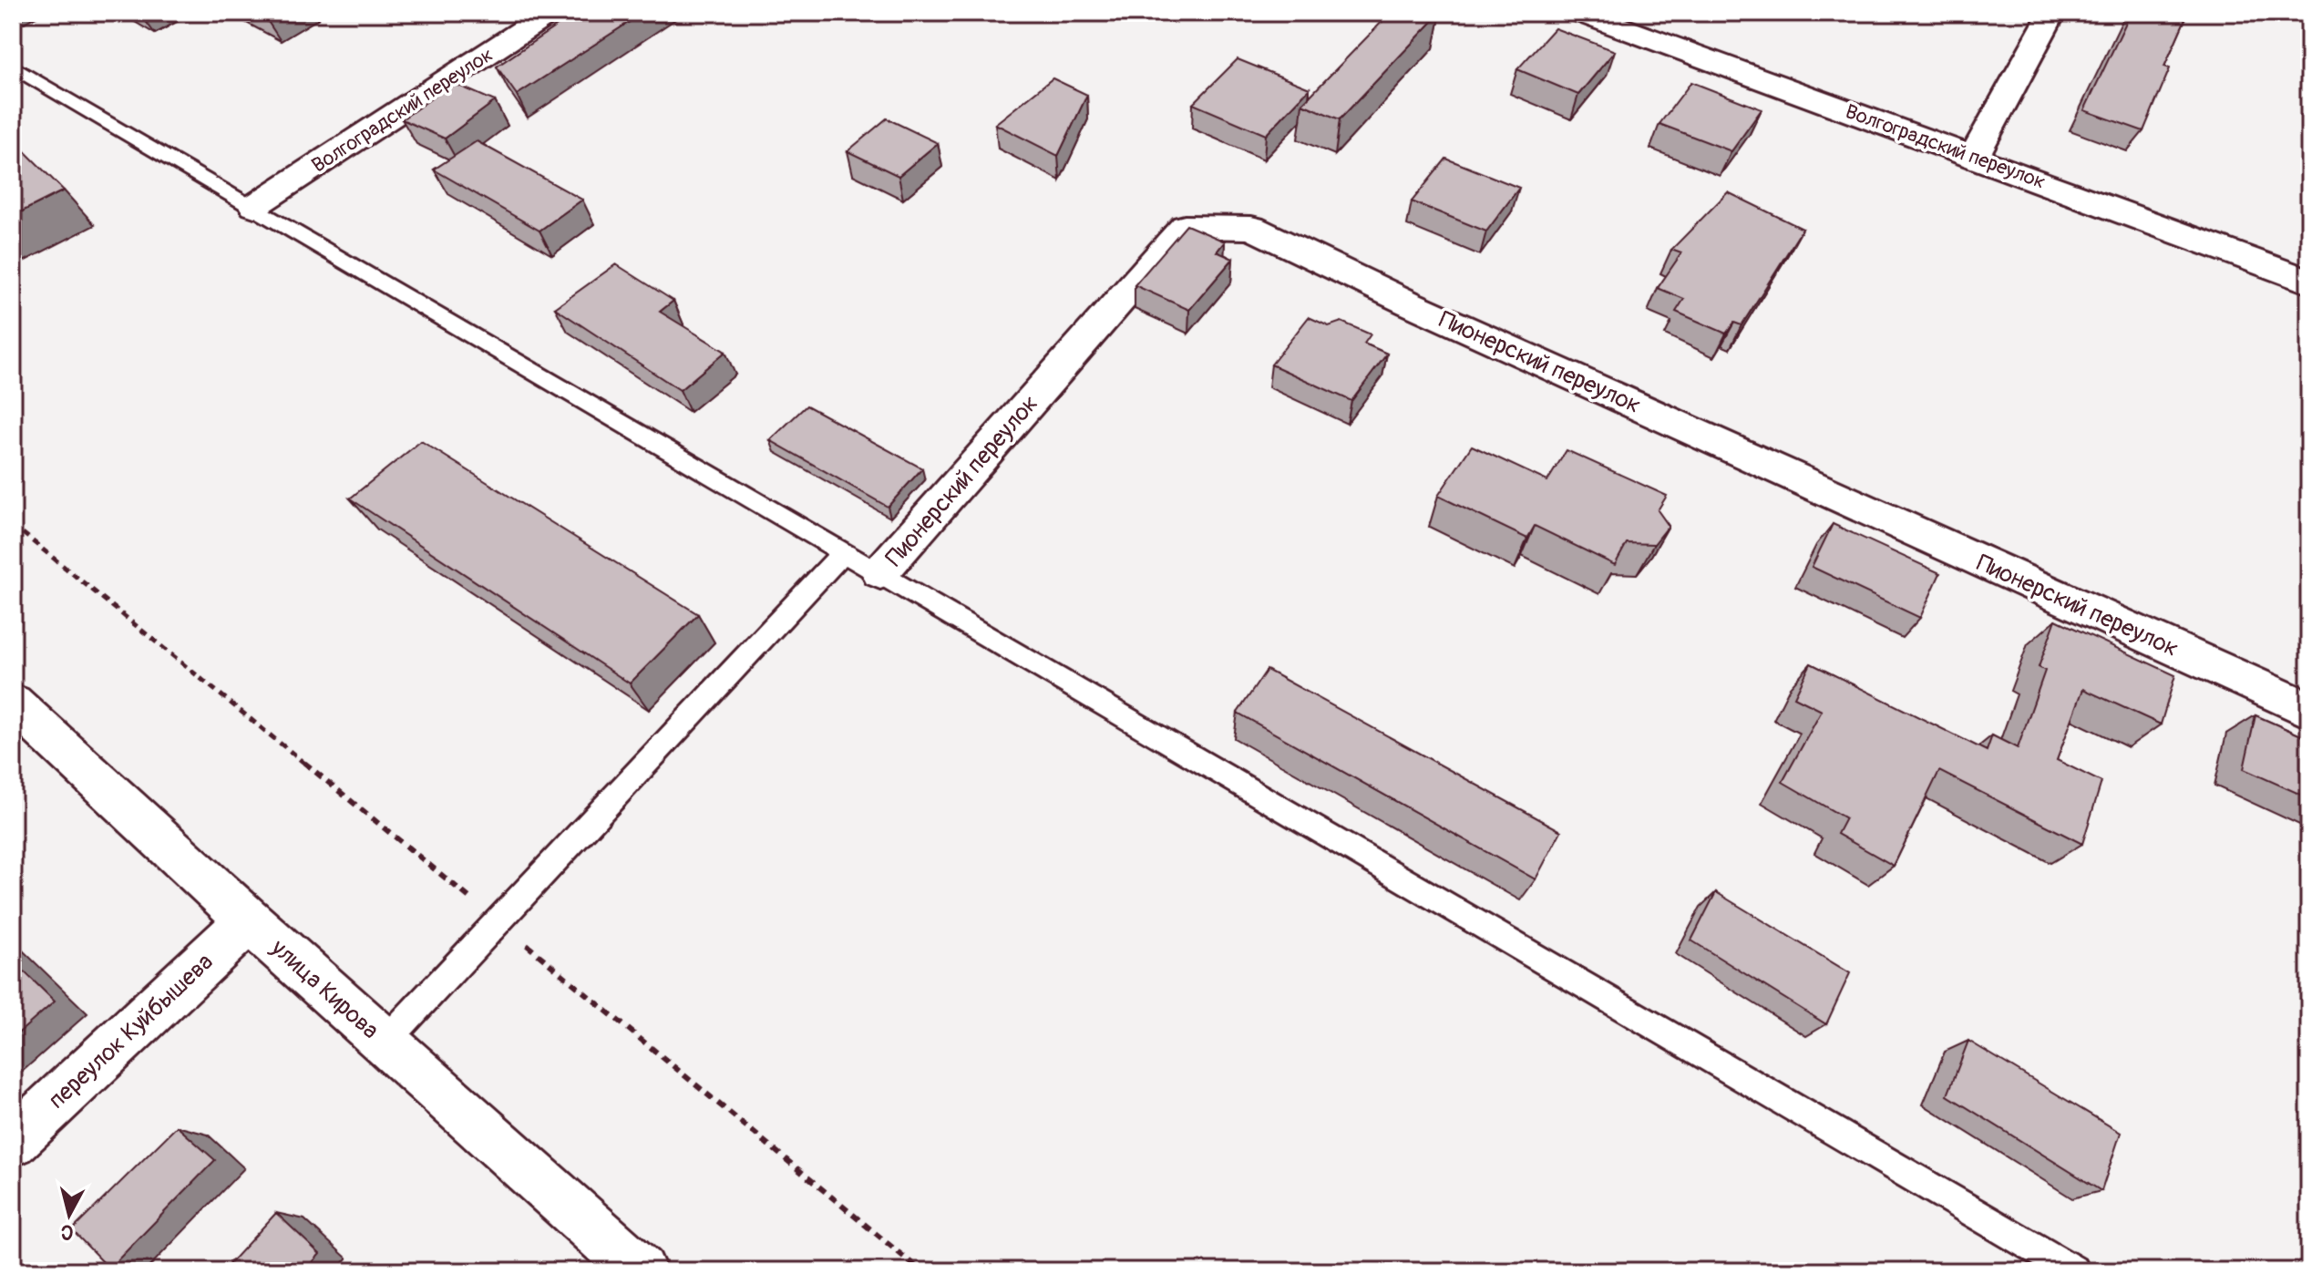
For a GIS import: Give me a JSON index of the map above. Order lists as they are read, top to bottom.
{
  "streets": {
    "street": [
      "Волгоградский переулок",
      "Пионерский переулок",
      "улица Кирова",
      "переулок Куйбышева"
    ]
  },
  "crossings": [
    ["улица Кирова", "переулок Куйбышева"]
  ],
  "north": "bottom"
}
